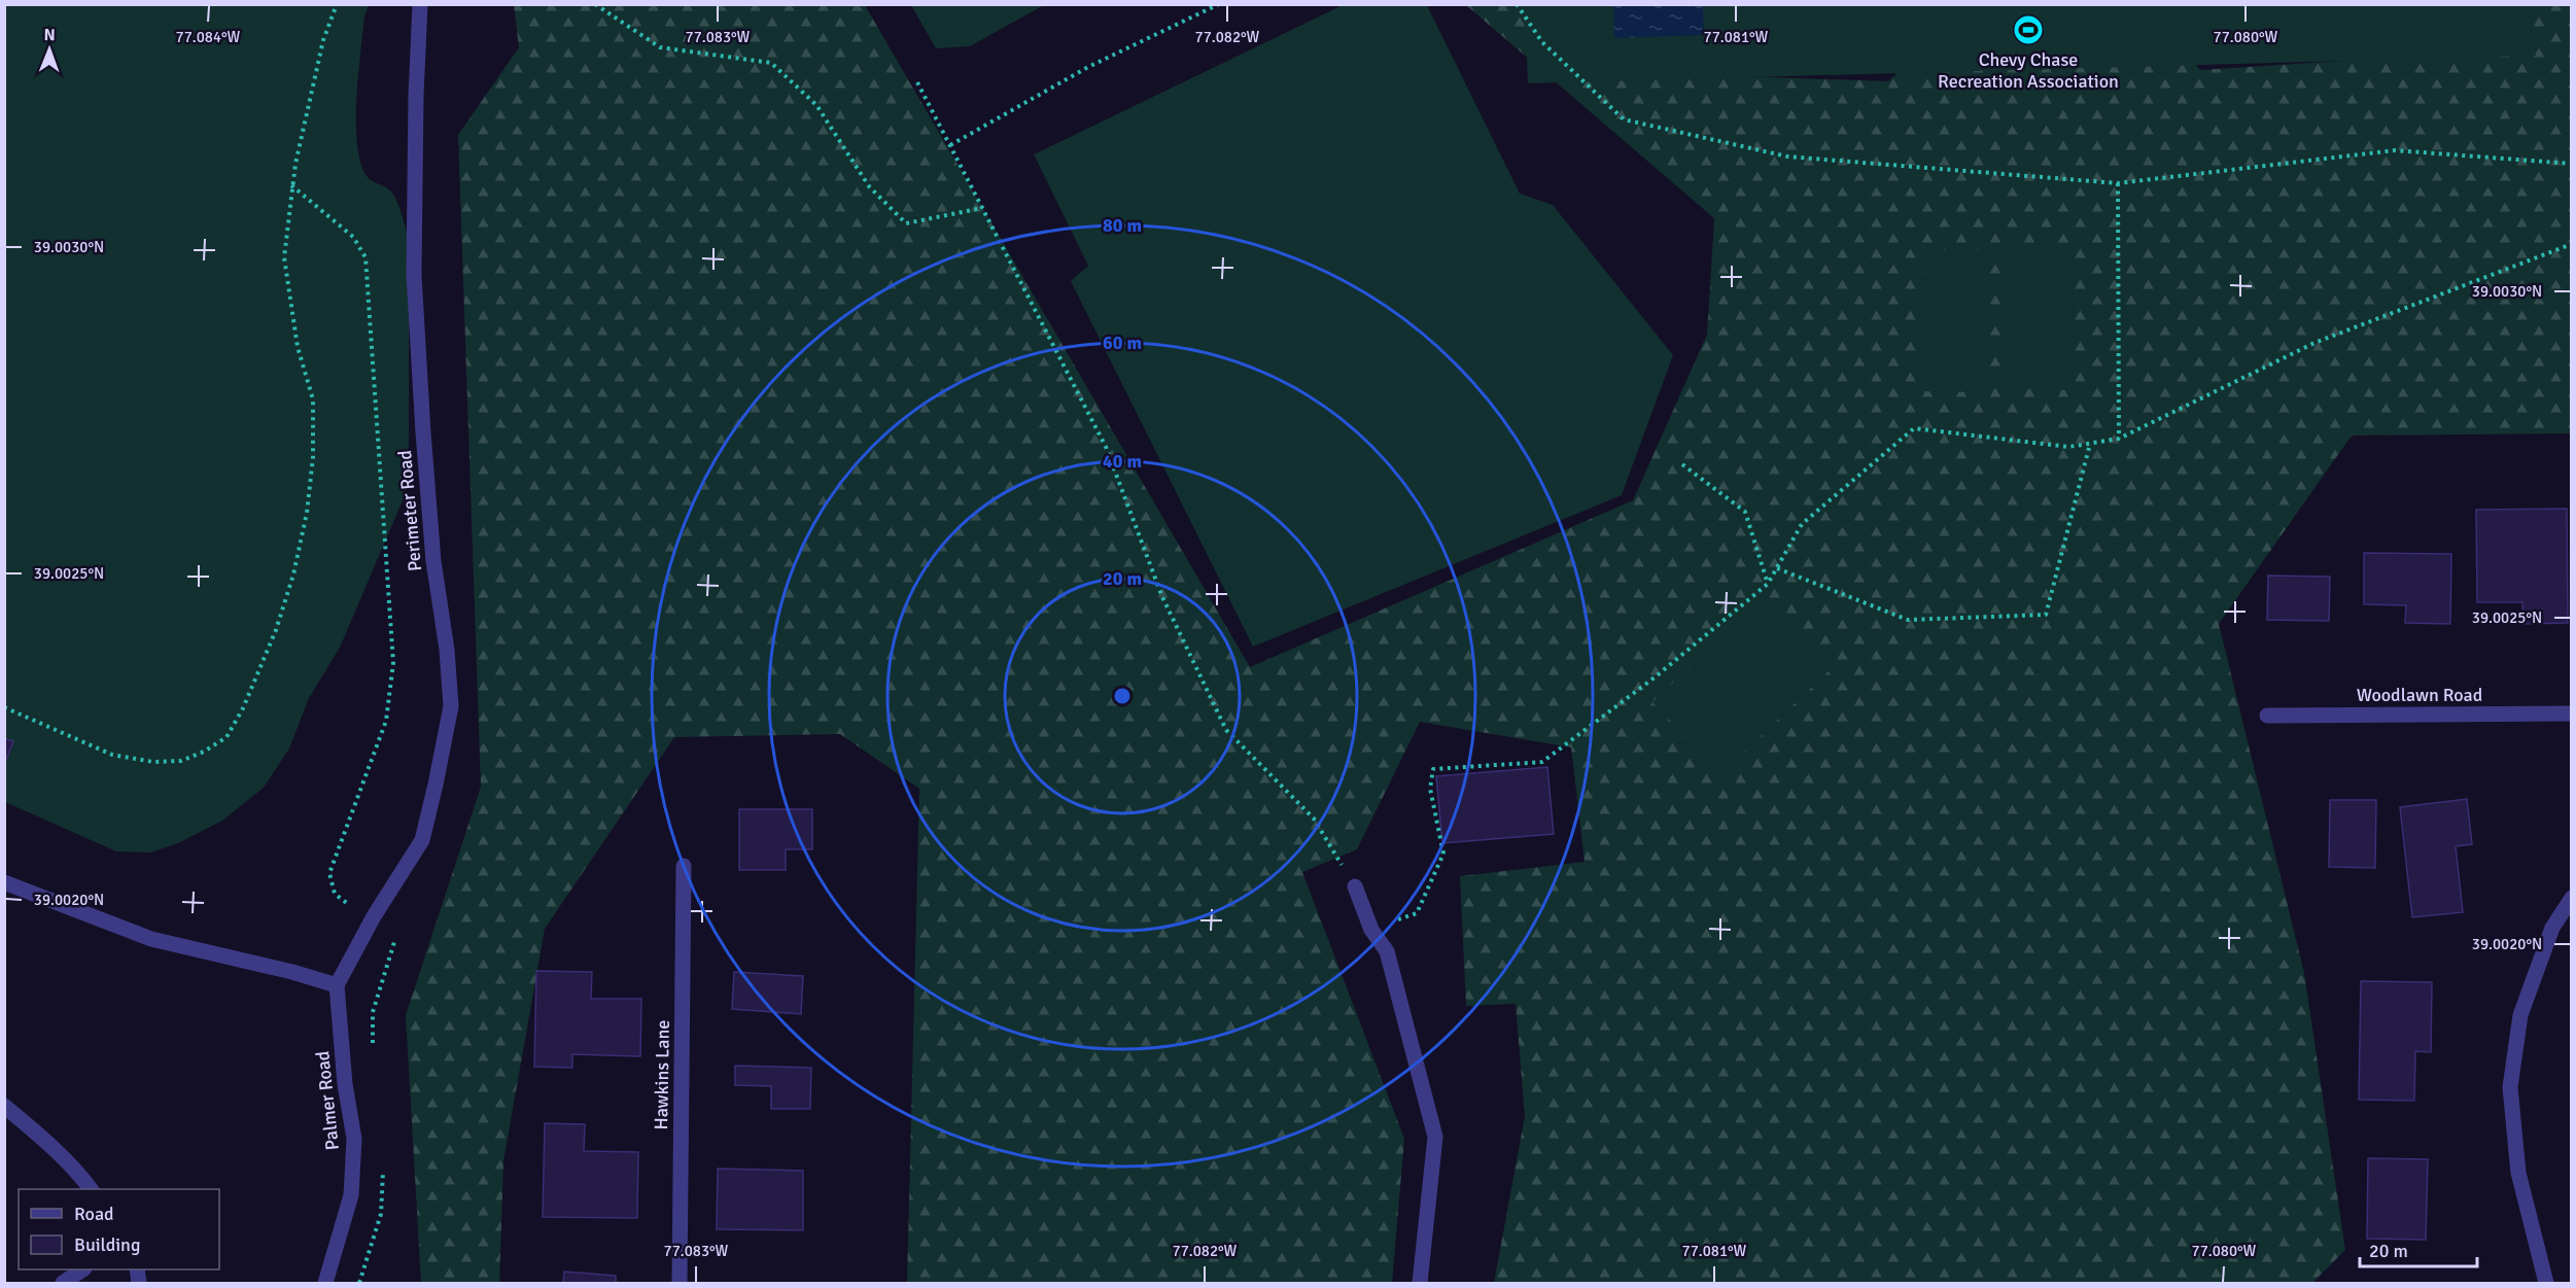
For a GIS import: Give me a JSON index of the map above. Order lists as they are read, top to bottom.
{
  "streets": {
    "street": [
      "Perimeter Road",
      "Woodlawn Road",
      "Hawkins Lane",
      "Palmer Road"
    ]
  },
  "crossings": [
    ["Perimeter Road", "Palmer Road"]
  ],
  "places": {
    "sports": ["Chevy Chase Recreation Association"]
  },
  "legend": ["Road", "Building"],
  "scale_bar": "20 m",
  "north": "top",
  "coordinates": [
    "77.084°W",
    "77.083°W",
    "77.082°W",
    "77.081°W",
    "77.080°W",
    "39.0030°N",
    "39.0025°N",
    "39.0020°N"
  ],
  "rings": [
    "80 m",
    "60 m",
    "40 m",
    "20 m"
  ]
}
